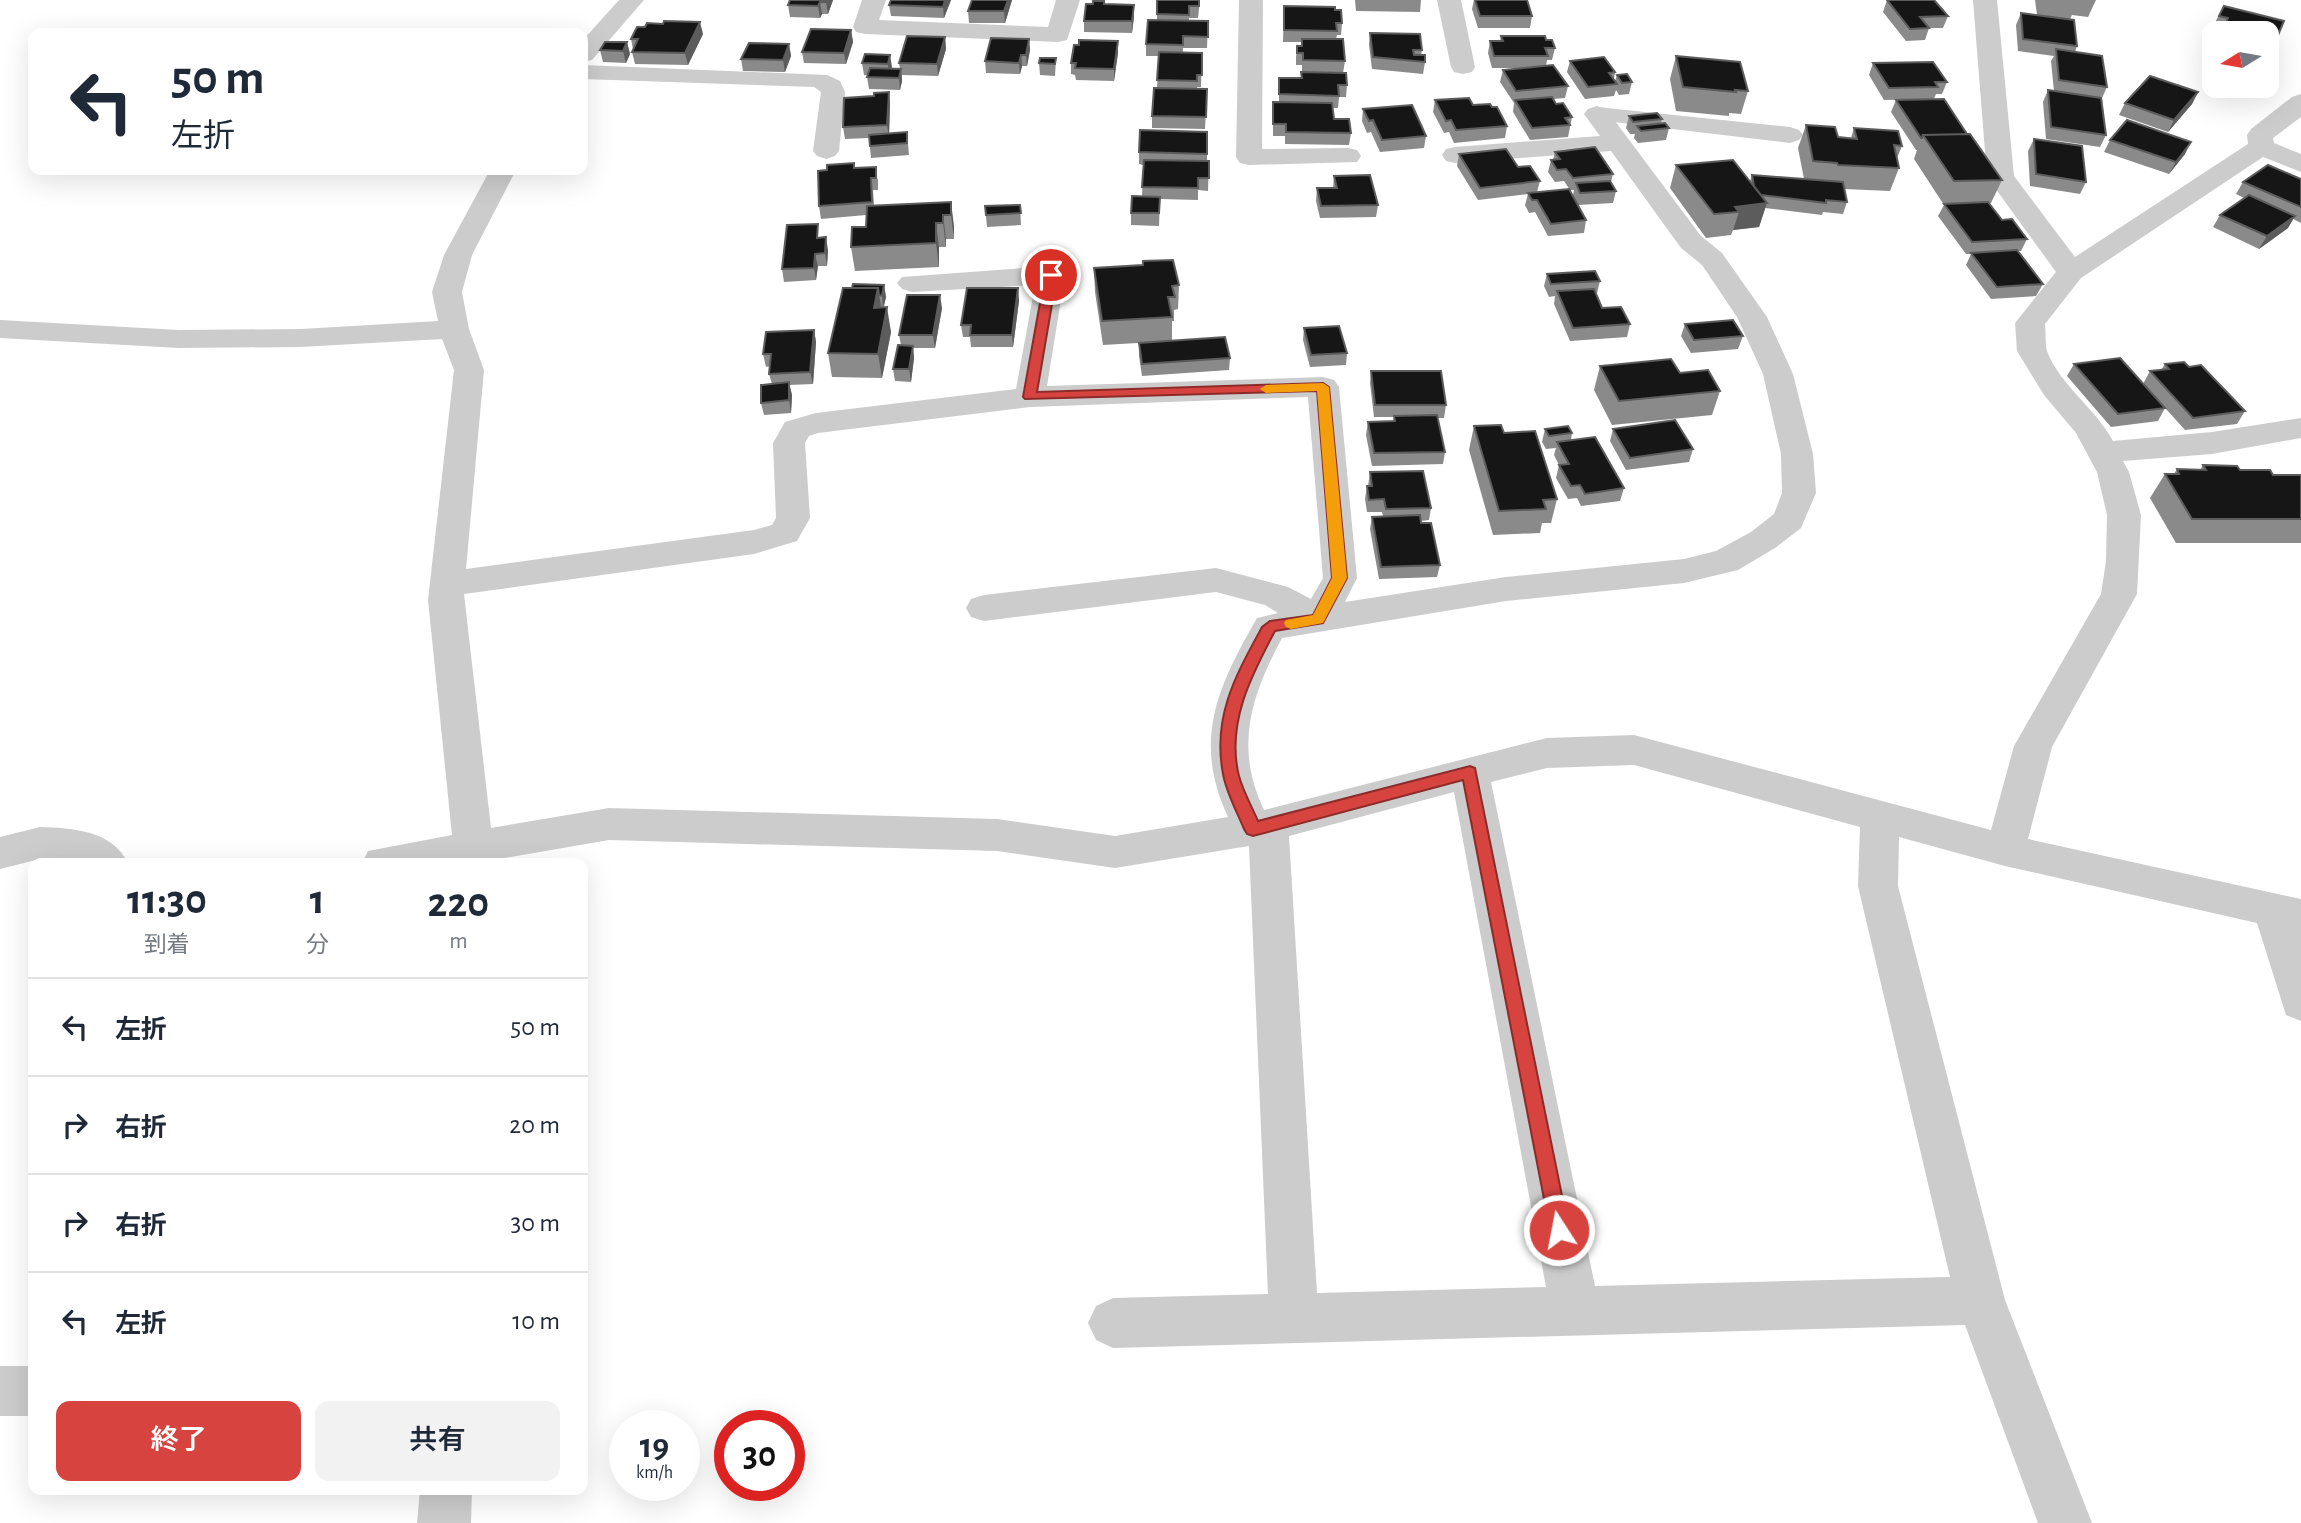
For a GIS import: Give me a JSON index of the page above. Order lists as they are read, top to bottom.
{
  "north": "left",
  "page": {
    "turn": ["50 m", "左折"],
    "eta": [
      "11:30",
      "到着",
      "1",
      "分",
      "220",
      "m"
    ],
    "list": [
      {
        "name": "左折",
        "value": "50 m"
      },
      {
        "name": "右折",
        "value": "20 m"
      },
      {
        "name": "右折",
        "value": "30 m"
      },
      {
        "name": "左折",
        "value": "10 m"
      }
    ],
    "buttons": ["終了", "共有"],
    "speed": "19 km/h",
    "limit": "30"
  }
}
